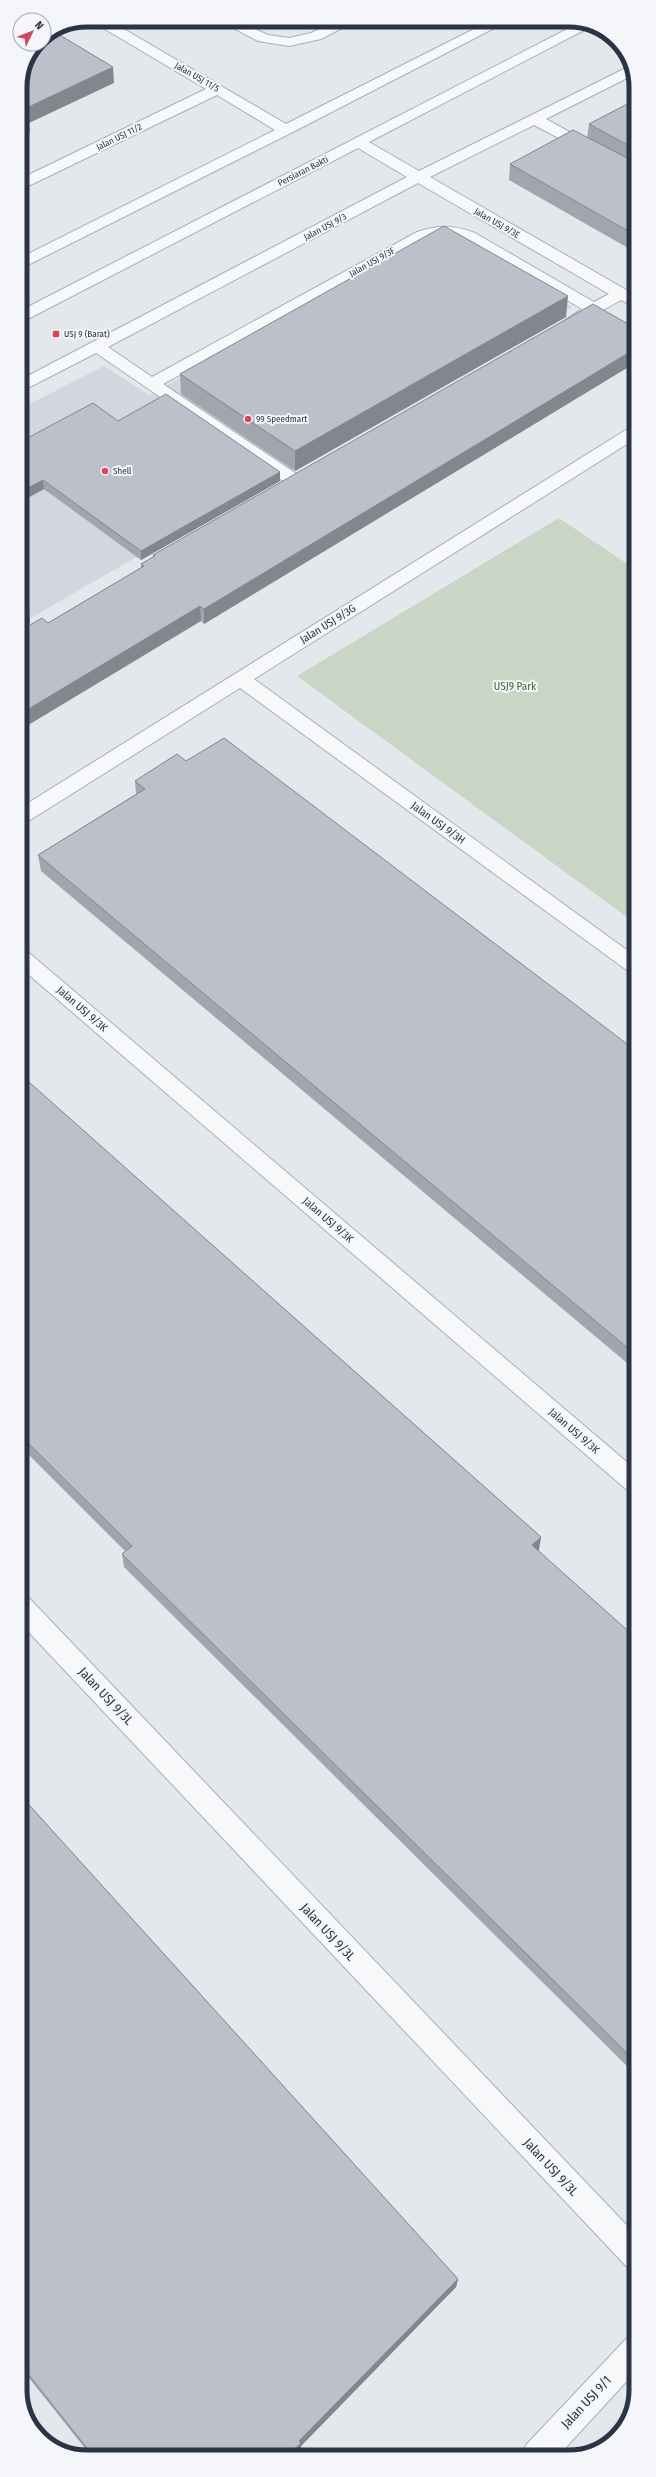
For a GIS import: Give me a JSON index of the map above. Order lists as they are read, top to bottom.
{
  "streets": {
    "street": [
      "Jalan USJ 11/5",
      "Jalan USJ 11/2",
      "Persiaran Bakti",
      "Jalan USJ 9/3E",
      "Jalan USJ 9/3",
      "Jalan USJ 9/3F",
      "Jalan USJ 9/3G",
      "Jalan USJ 9/3H",
      "Jalan USJ 9/3K",
      "Jalan USJ 9/3L",
      "Jalan USJ 9/1"
    ]
  },
  "crossings": [
    ["Jalan USJ 11/5", "Jalan USJ 11/2"],
    ["Persiaran Bakti", "Jalan USJ 9/3E"],
    ["Jalan USJ 9/3E", "Jalan USJ 9/3"],
    ["Jalan USJ 9/3G", "Jalan USJ 9/3H"]
  ],
  "parks": ["USJ9 Park"],
  "places": {
    "transit": ["USJ 9 (Barat)"],
    "other": ["99 Speedmart", "Shell"]
  },
  "north": "top right"
}
